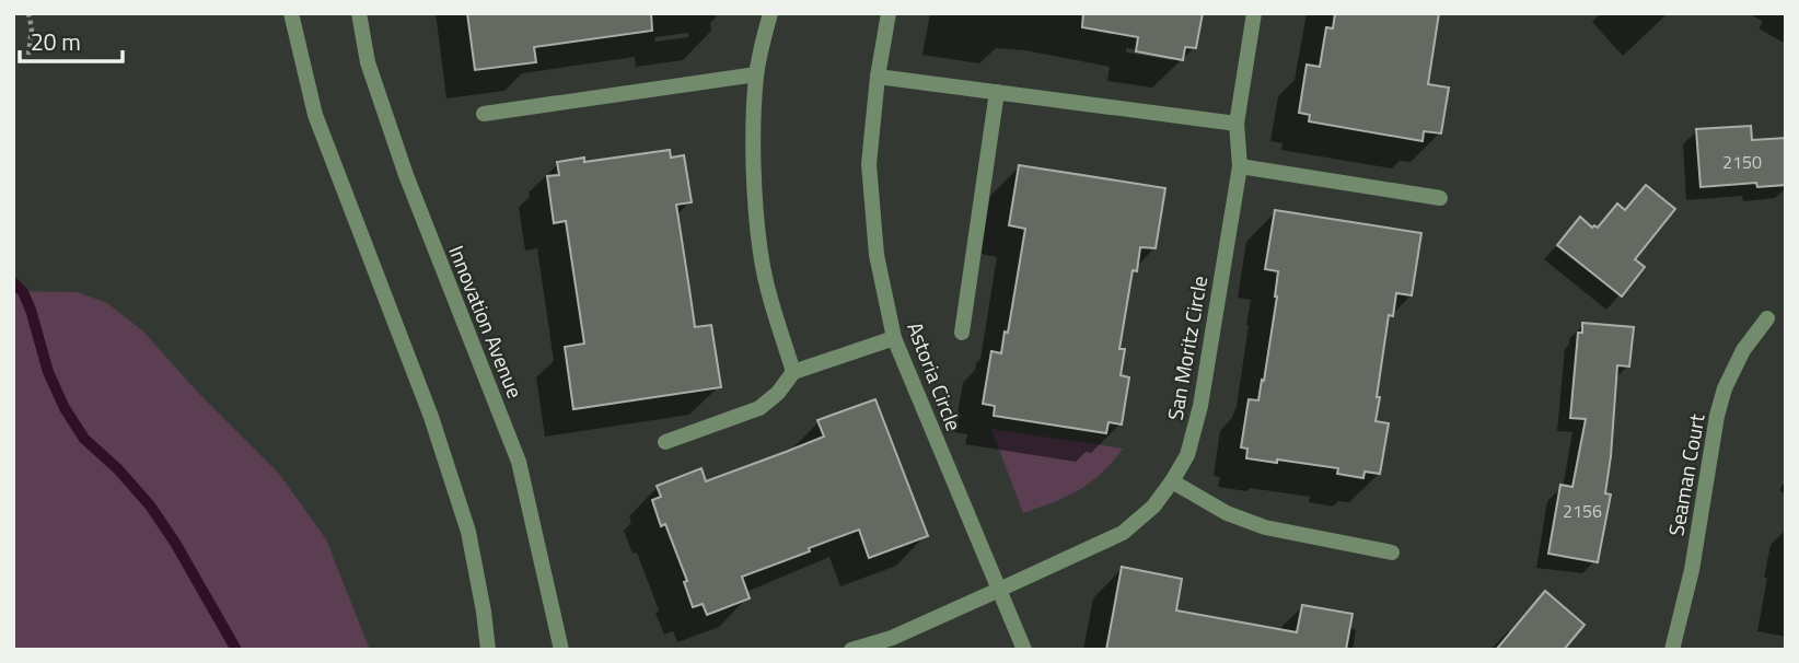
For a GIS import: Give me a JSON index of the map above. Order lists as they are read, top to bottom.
{
  "streets": {
    "street": [
      "Innovation Avenue",
      "San Moritz Circle",
      "Astoria Circle",
      "Seaman Court"
    ]
  },
  "crossings": [
    ["San Moritz Circle", "Astoria Circle"]
  ],
  "house_numbers": ["2150", "2156"],
  "scale_bar": "20 m"
}
